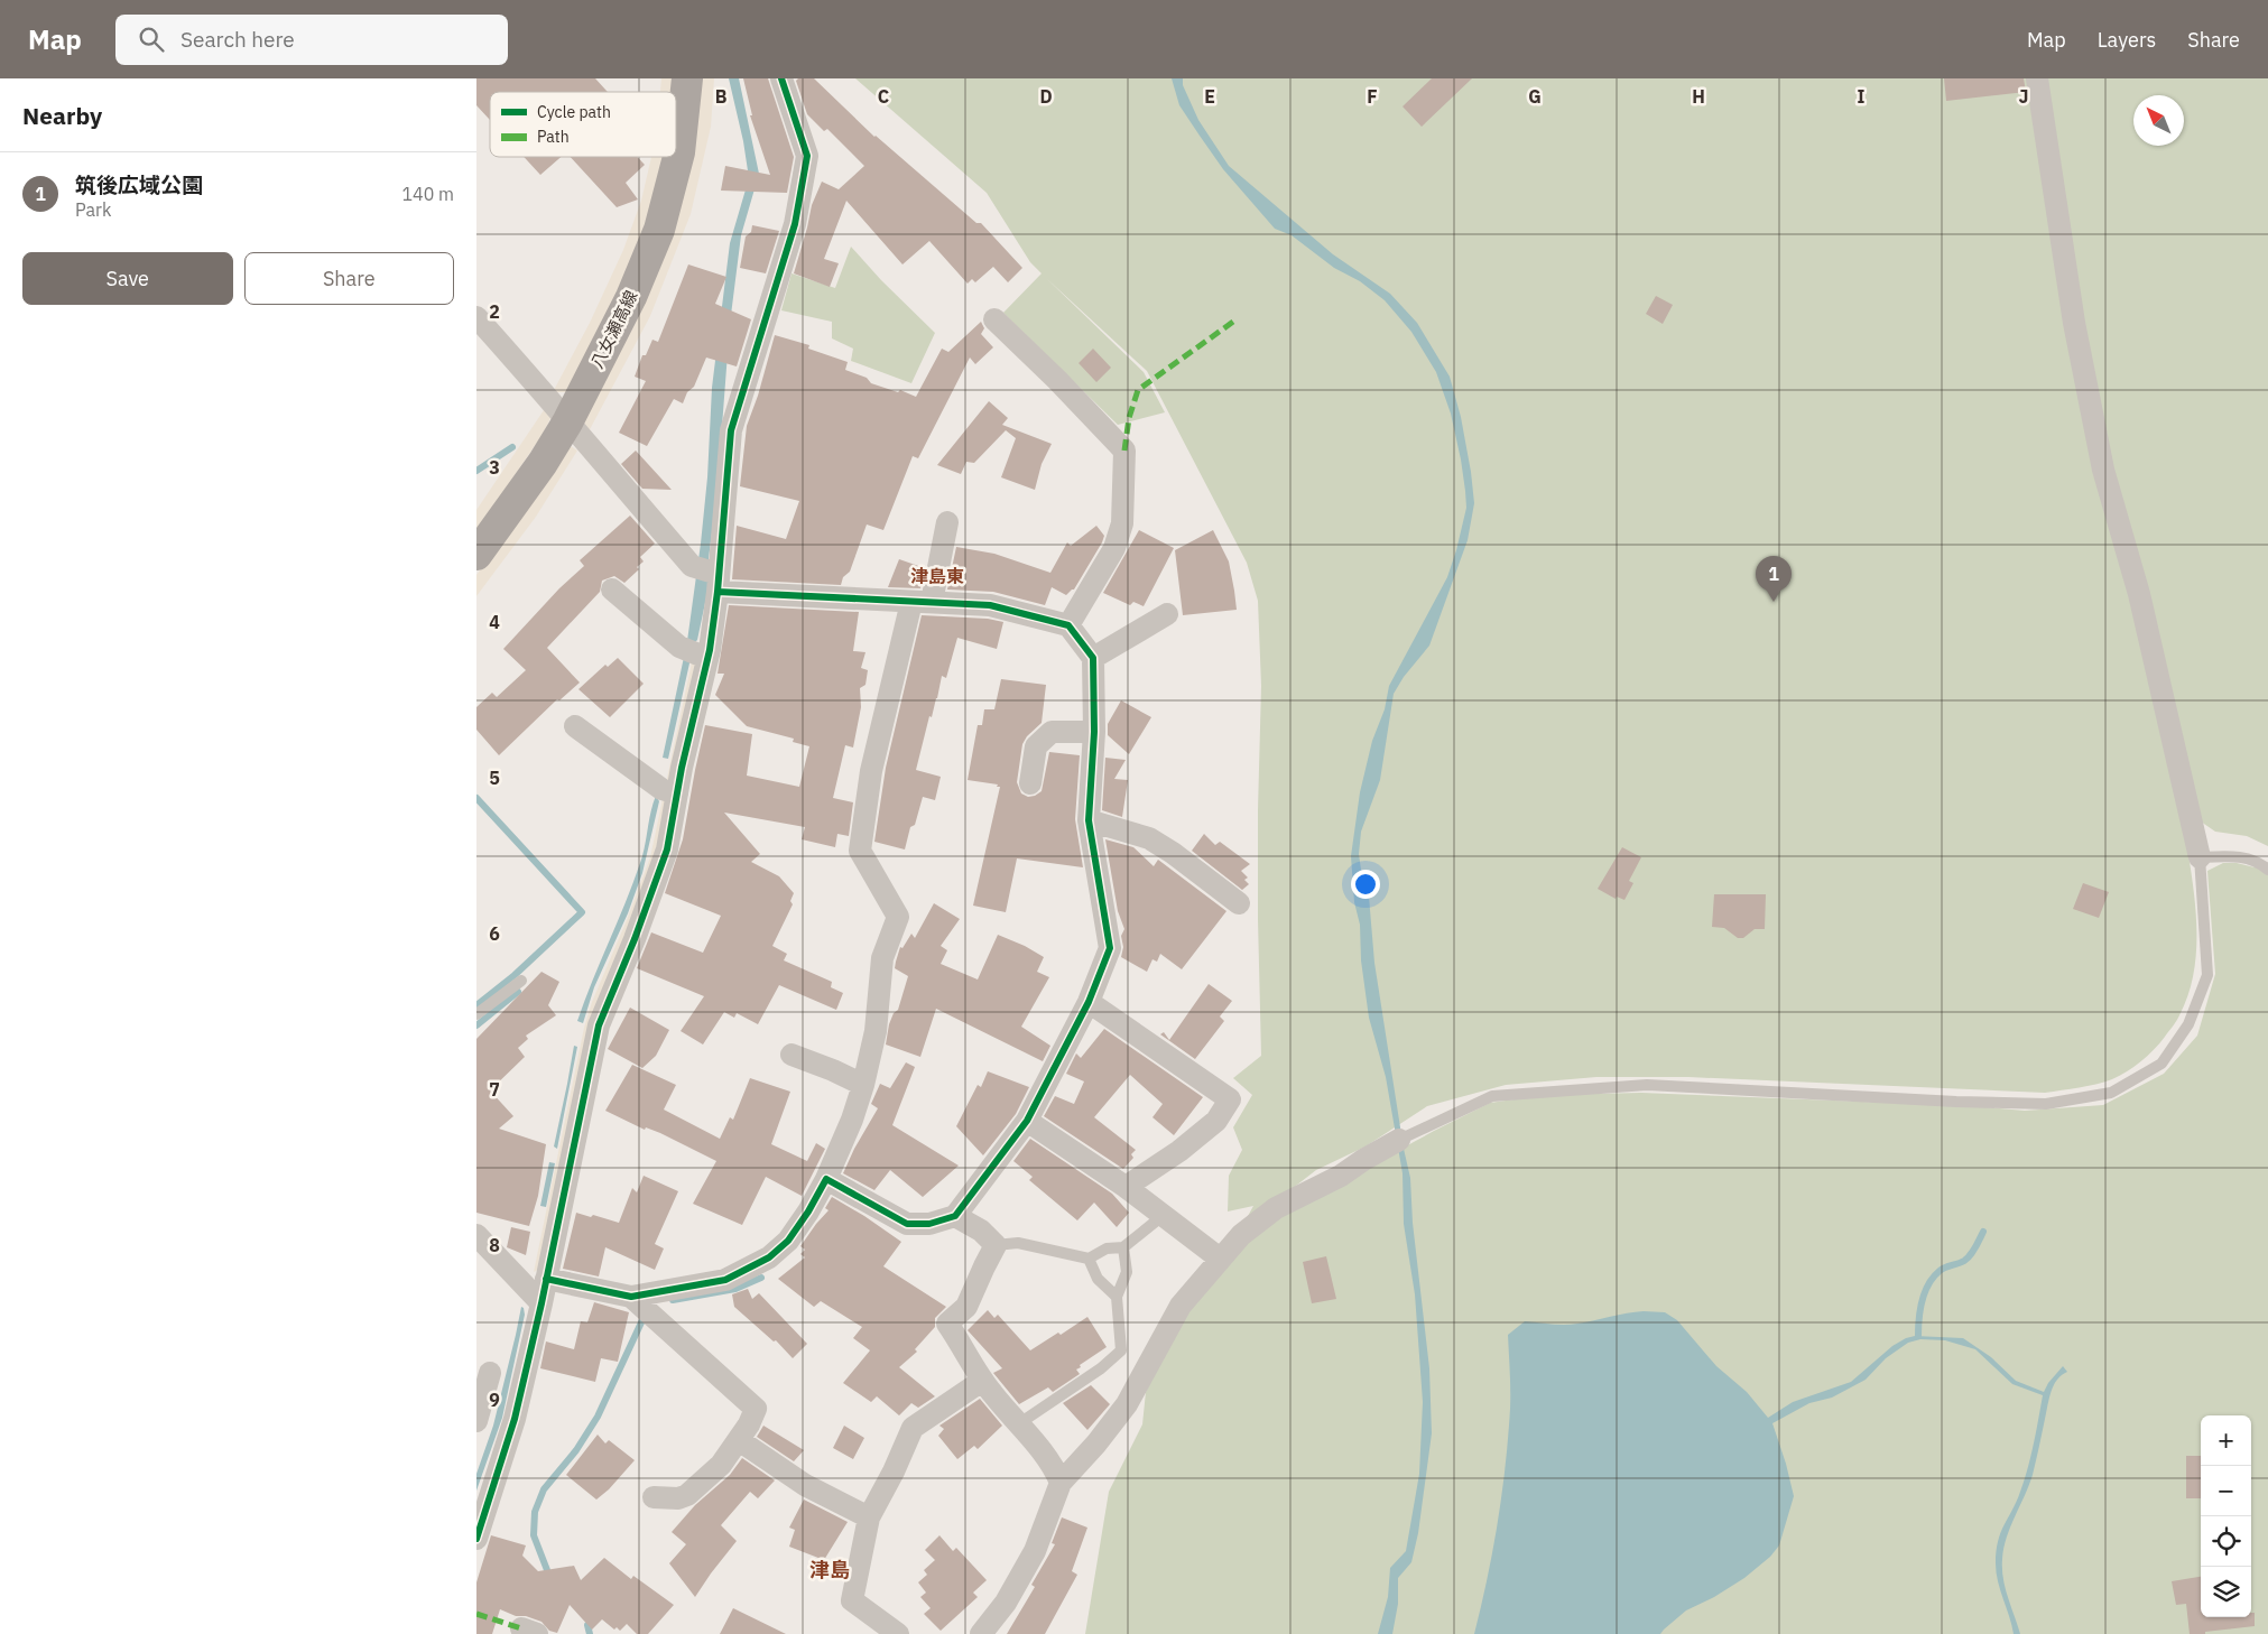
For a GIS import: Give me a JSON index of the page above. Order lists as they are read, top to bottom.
{
  "streets": {
    "main road": ["八女瀬高線"]
  },
  "districts": ["津島東", "津島"],
  "legend": ["Cycle path", "Path"],
  "north": "top left",
  "page": {
    "header": "Map",
    "search": "Search here",
    "nav": ["Map", "Layers", "Share"],
    "heading": "Nearby",
    "list": [
      {
        "mark": "1",
        "name": "筑後広域公園",
        "note": "Park",
        "value": "140 m"
      }
    ],
    "buttons": ["Save", "Share"],
    "pins": "1",
    "map_buttons": ["+", "−"]
  },
  "grid": {
    "columns": [
      "B",
      "C",
      "D",
      "E",
      "F",
      "G",
      "H",
      "I",
      "J"
    ],
    "rows": [
      "2",
      "3",
      "4",
      "5",
      "6",
      "7",
      "8",
      "9"
    ]
  }
}
